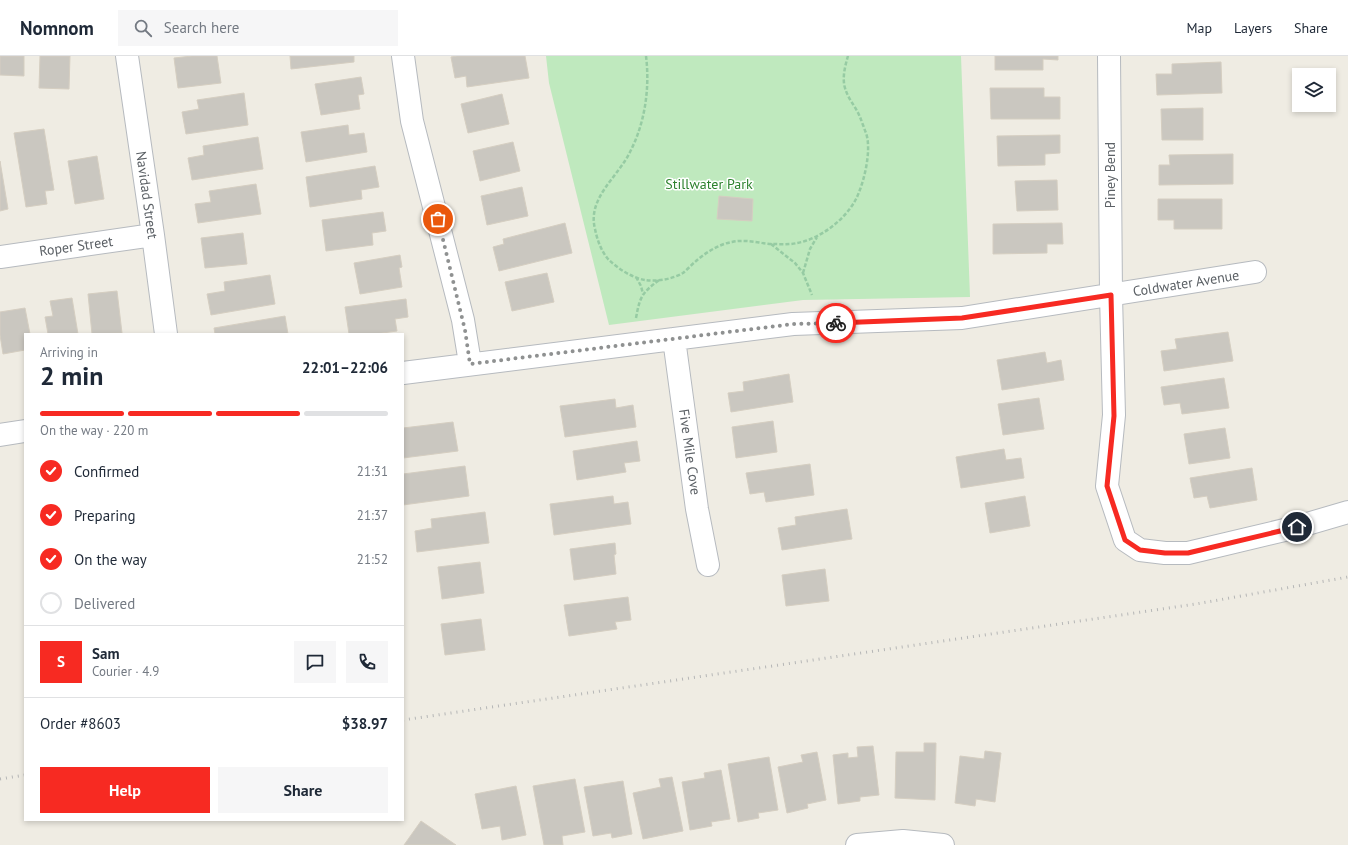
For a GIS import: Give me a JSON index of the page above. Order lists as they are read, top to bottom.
{
  "streets": {
    "street": [
      "Piney Bend",
      "Navidad Street",
      "Roper Street",
      "Coldwater Avenue",
      "Five Mile Cove"
    ]
  },
  "crossings": [
    ["Piney Bend", "Coldwater Avenue"],
    ["Navidad Street", "Roper Street"],
    ["Coldwater Avenue", "Five Mile Cove"]
  ],
  "parks": ["Stillwater Park"],
  "page": {
    "header": "Nomnom",
    "search": "Search here",
    "nav": ["Map", "Layers", "Share"],
    "heading": ["2 min", "Arriving in", "22:01–22:06"],
    "panel": [
      "Sam",
      "Courier · 4.9",
      "Order #8603",
      "$38.97"
    ],
    "bar": "On the way · 220 m",
    "list": [
      ["Confirmed", "21:31"],
      ["Preparing", "21:37"],
      ["On the way", "21:52"],
      "Delivered"
    ],
    "round": "S",
    "buttons": ["Help", "Share"]
  }
}
